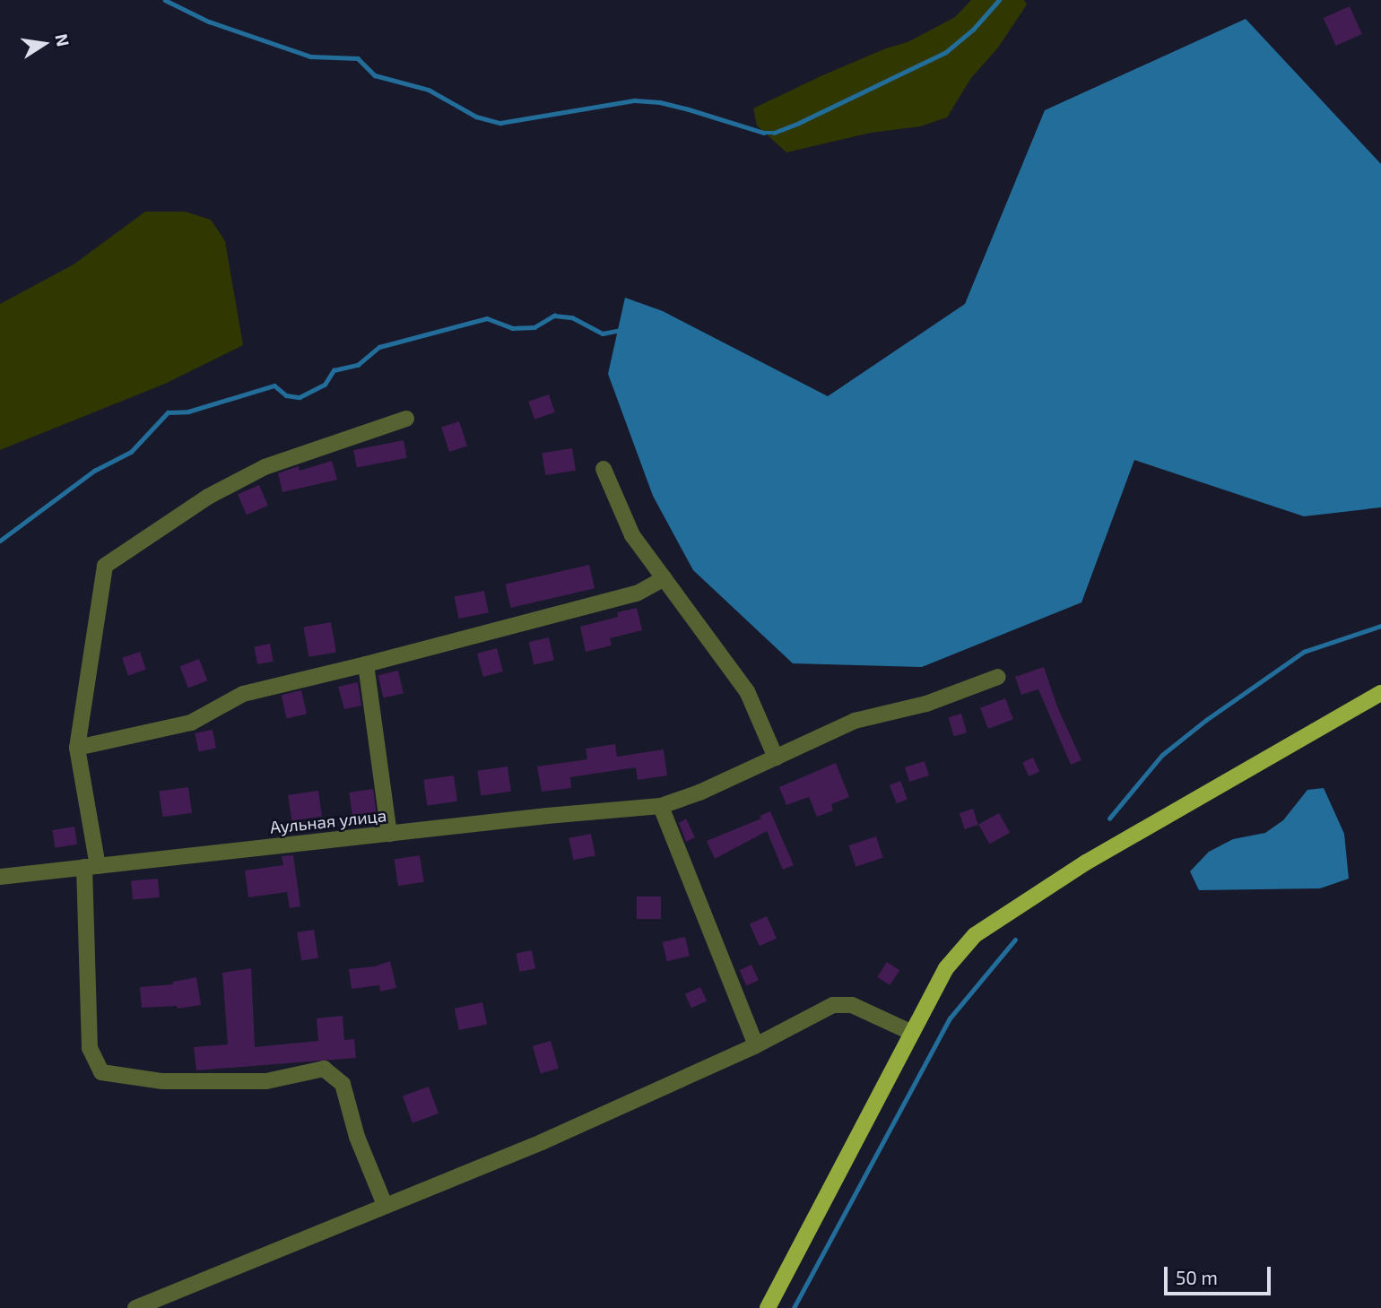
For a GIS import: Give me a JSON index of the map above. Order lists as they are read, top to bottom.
{
  "streets": {
    "street": ["Аульная улица"]
  },
  "scale_bar": "50 m",
  "north": "right"
}
